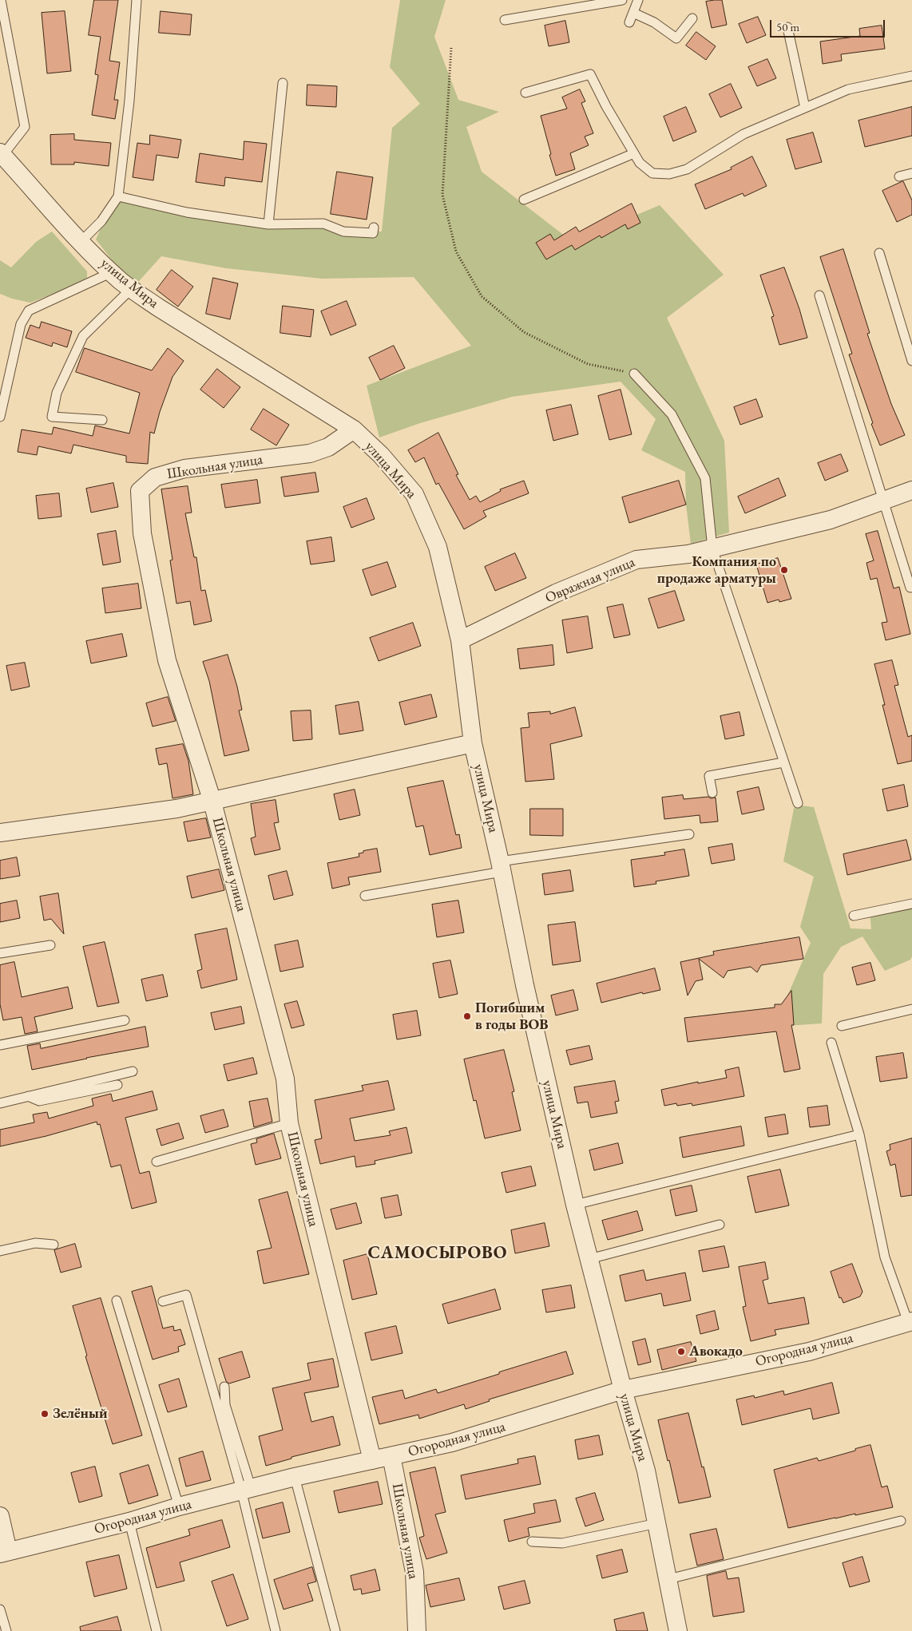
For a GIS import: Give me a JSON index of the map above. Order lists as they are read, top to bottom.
{
  "streets": {
    "street": [
      "улица Мира",
      "Школьная улица",
      "Овражная улица",
      "Огородная улица"
    ]
  },
  "crossings": [
    ["улица Мира", "Школьная улица"],
    ["улица Мира", "Овражная улица"],
    ["улица Мира", "Огородная улица"],
    ["Школьная улица", "Огородная улица"]
  ],
  "districts": ["САМОСЫРОВО"],
  "places": [
    "Компания по продаже арматуры",
    "Погибшим в годы ВОВ",
    "Авокадо",
    "Зелёный"
  ],
  "scale_bar": "50 m"
}
